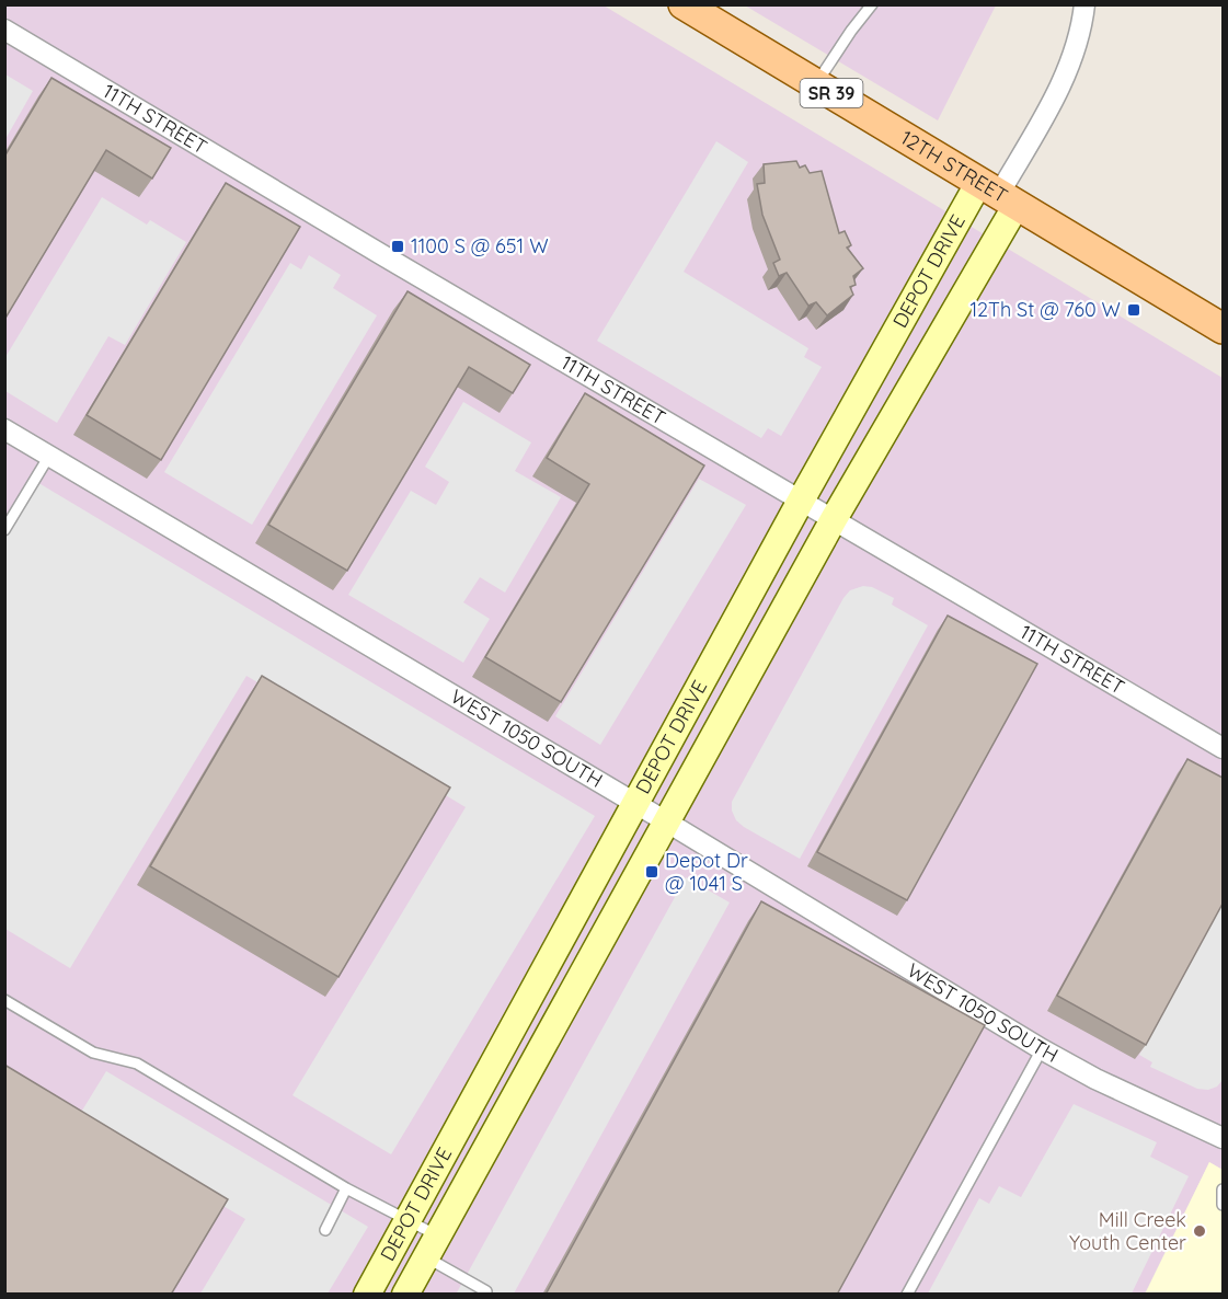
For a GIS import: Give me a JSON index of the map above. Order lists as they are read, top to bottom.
{
  "streets": {
    "main road": ["SR 39", "12TH STREET", "DEPOT DRIVE"],
    "street": ["11TH STREET", "WEST 1050 SOUTH"]
  },
  "crossings": [
    ["11TH STREET", "DEPOT DRIVE"],
    ["12TH STREET", "DEPOT DRIVE"],
    ["DEPOT DRIVE", "WEST 1050 SOUTH"]
  ],
  "places": {
    "transit": ["1100 S @ 651 W", "12Th St @ 760 W", "Depot Dr @ 1041 S"],
    "other": ["Mill Creek Youth Center"]
  }
}
